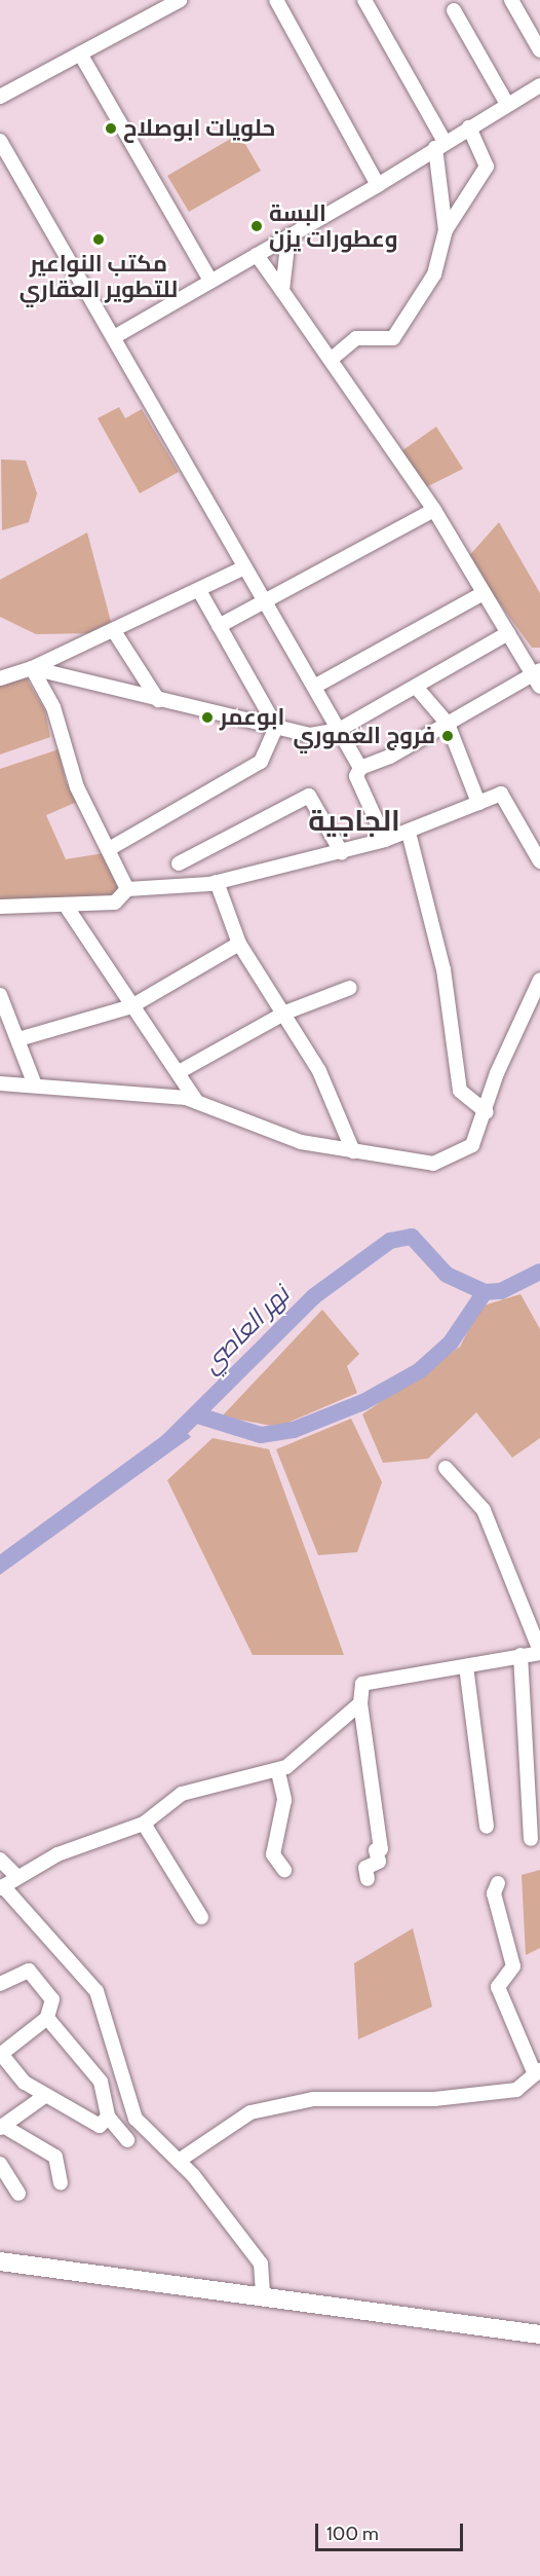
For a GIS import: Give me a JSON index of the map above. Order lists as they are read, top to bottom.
{
  "districts": ["الجاجية"],
  "water": ["نهر العاصي"],
  "places": [
    "حلويات ابوصلاح",
    "البسة وعطورات يزن",
    "مكتب النواعير للتطوير العقاري",
    "ابوعمر",
    "فروج العموري"
  ],
  "scale_bar": "100 m"
}
